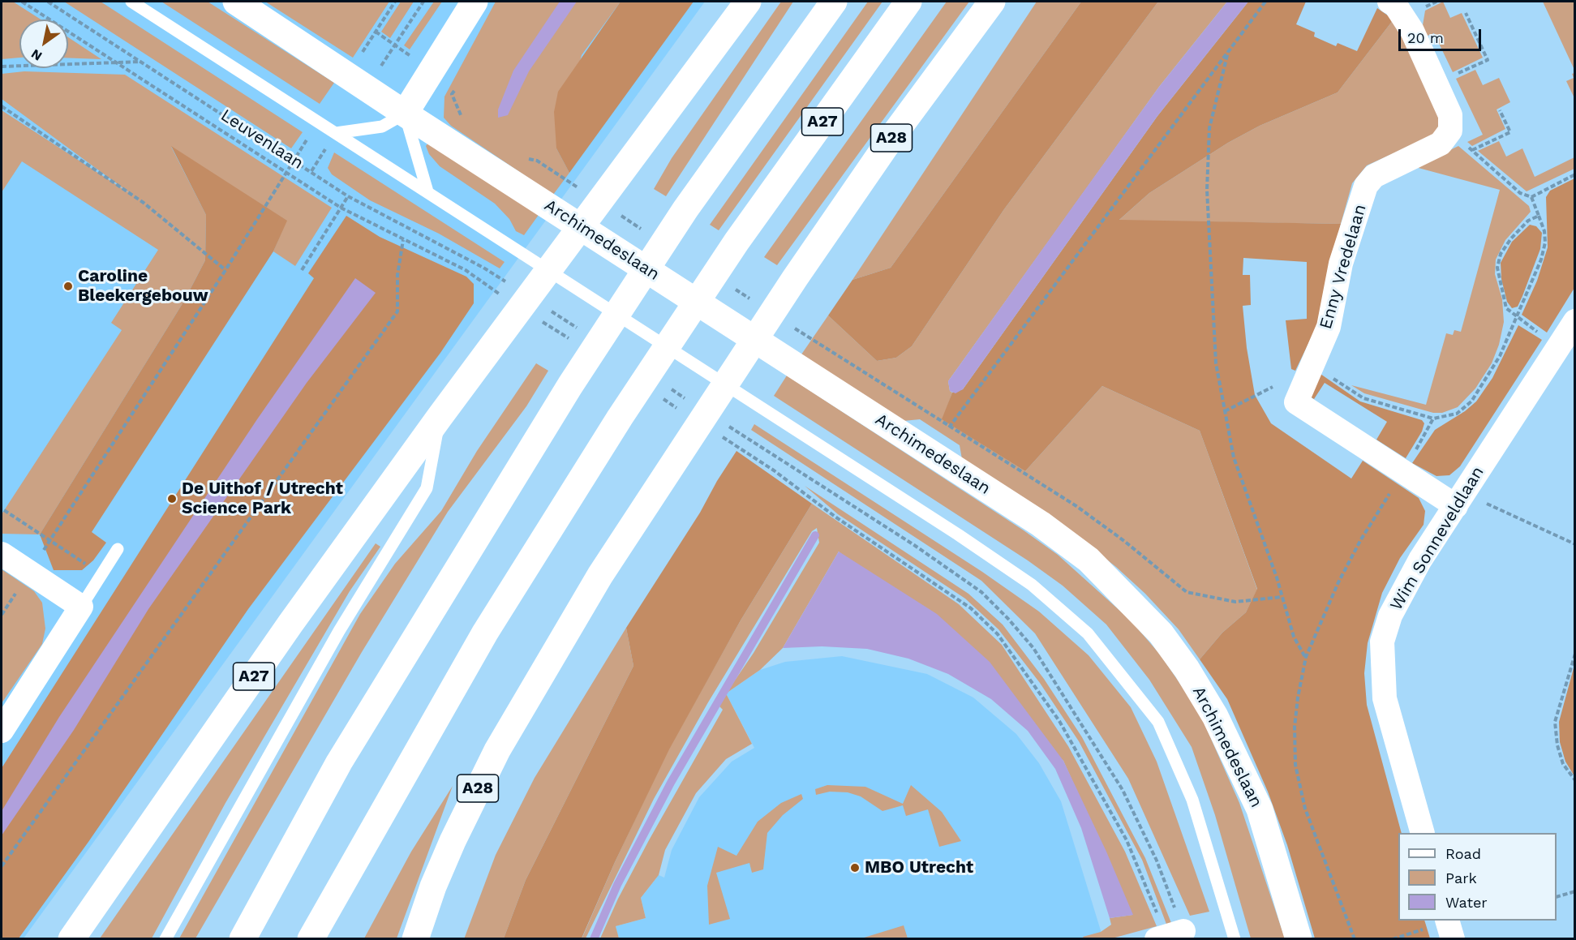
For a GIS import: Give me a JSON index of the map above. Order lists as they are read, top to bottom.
{
  "streets": {
    "main road": ["A27", "A28", "Archimedeslaan"],
    "street": ["Enny Vredelaan", "Wim Sonneveldlaan"],
    "path": ["Leuvenlaan"]
  },
  "crossings": [
    ["Enny Vredelaan", "Wim Sonneveldlaan"]
  ],
  "places": ["Caroline Bleekergebouw", "De Uithof / Utrecht Science Park", "MBO Utrecht"],
  "legend": ["Road", "Park", "Water"],
  "scale_bar": "20 m",
  "north": "bottom left"
}
